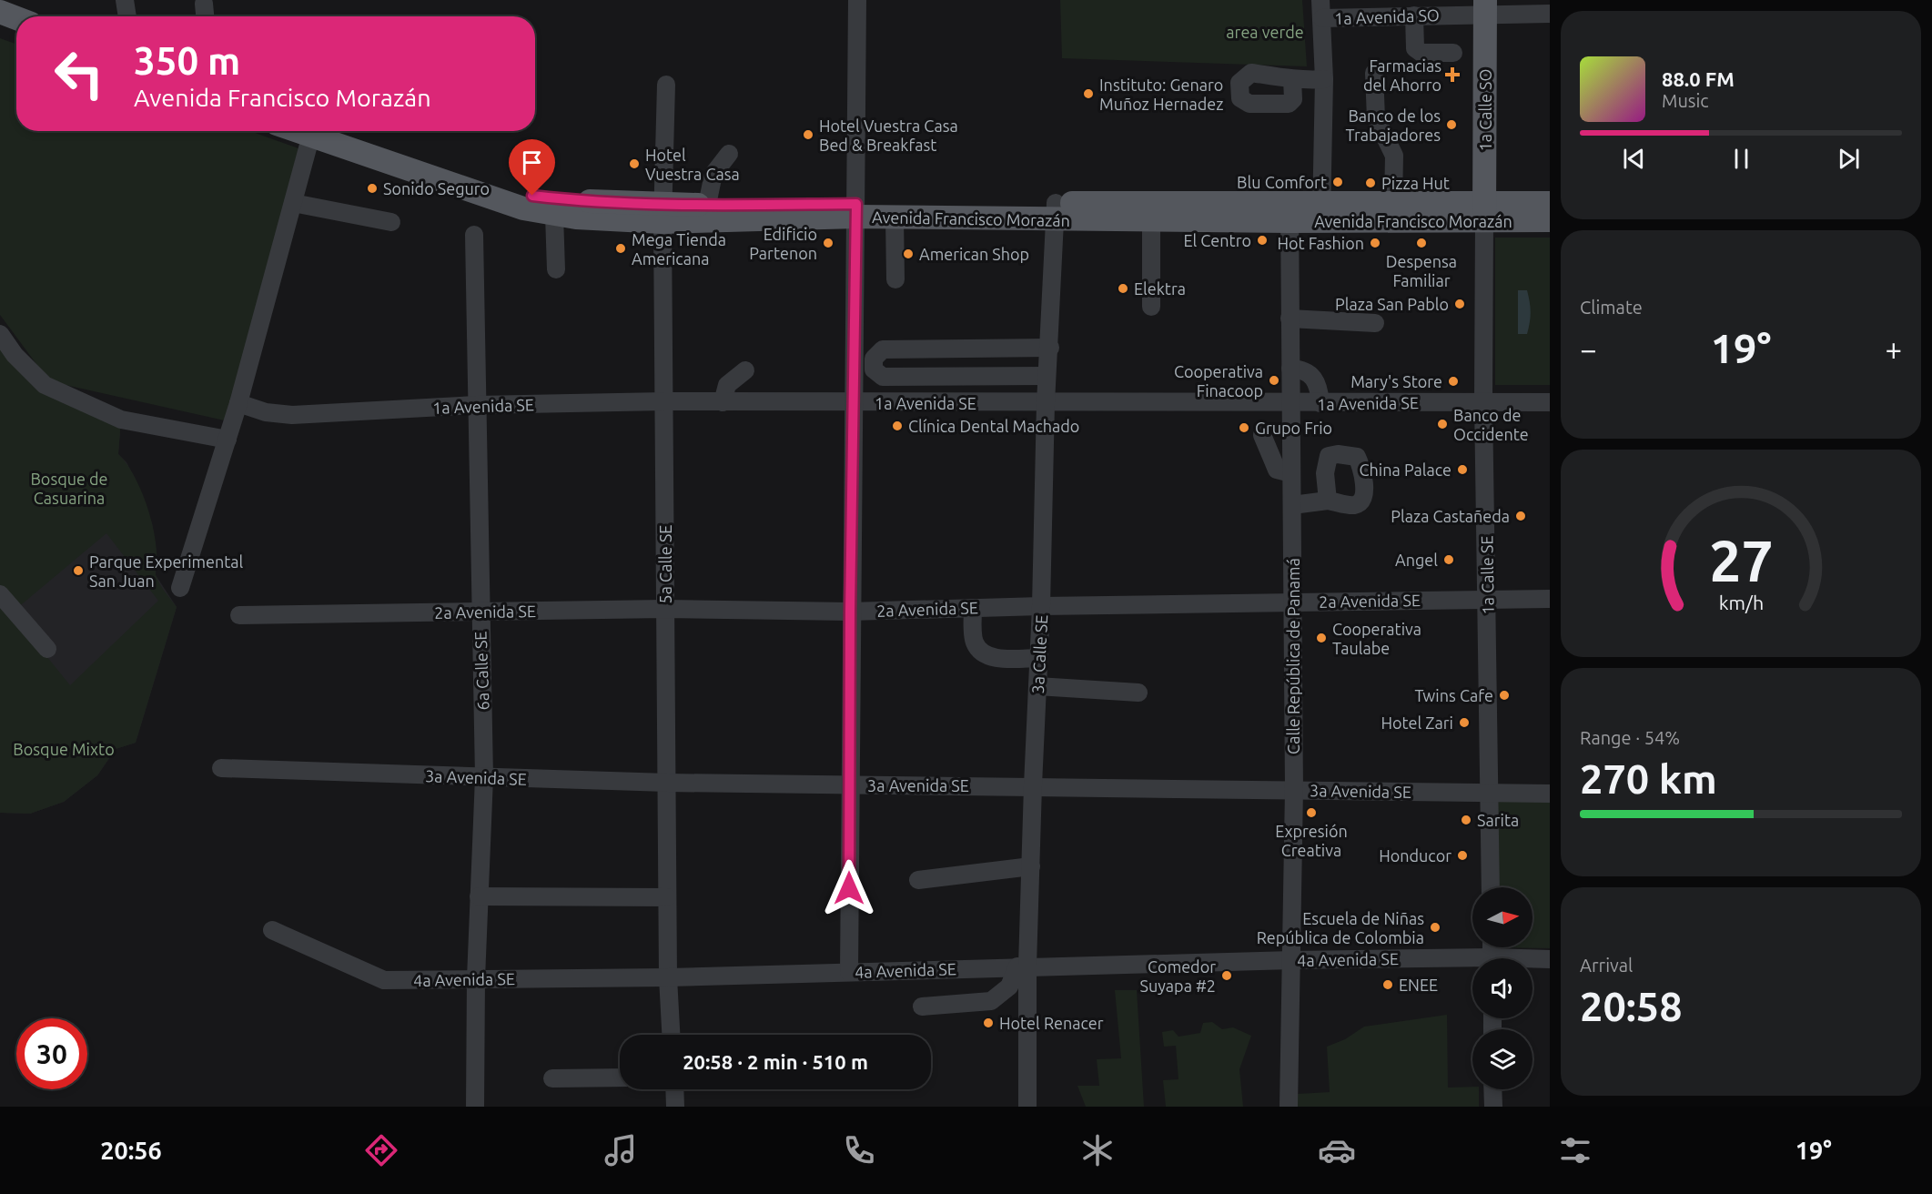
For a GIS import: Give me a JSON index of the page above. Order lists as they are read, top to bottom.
{
  "streets": {
    "main road": ["1a Calle SO", "Avenida Francisco Morazán"],
    "street": [
      "1a Avenida SO",
      "1a Avenida SE",
      "5a Calle SE",
      "1a Calle SE",
      "2a Avenida SE",
      "3a Calle SE",
      "Calle República de Panamá",
      "6a Calle SE",
      "3a Avenida SE",
      "4a Avenida SE"
    ]
  },
  "crossings": [
    ["1a Avenida SO", "1a Calle SO"],
    ["1a Calle SO", "Avenida Francisco Morazán"],
    ["1a Calle SO", "1a Calle SE"],
    ["Avenida Francisco Morazán", "5a Calle SE"],
    ["Avenida Francisco Morazán", "1a Calle SE"],
    ["Avenida Francisco Morazán", "3a Calle SE"],
    ["Avenida Francisco Morazán", "Calle República de Panamá"],
    ["1a Avenida SE", "5a Calle SE"],
    ["1a Avenida SE", "1a Calle SE"],
    ["1a Avenida SE", "3a Calle SE"],
    ["1a Avenida SE", "Calle República de Panamá"],
    ["1a Avenida SE", "6a Calle SE"],
    ["5a Calle SE", "2a Avenida SE"],
    ["5a Calle SE", "3a Avenida SE"],
    ["5a Calle SE", "4a Avenida SE"],
    ["1a Calle SE", "2a Avenida SE"],
    ["1a Calle SE", "3a Avenida SE"],
    ["2a Avenida SE", "3a Calle SE"],
    ["2a Avenida SE", "Calle República de Panamá"],
    ["2a Avenida SE", "6a Calle SE"],
    ["3a Calle SE", "3a Avenida SE"],
    ["3a Calle SE", "4a Avenida SE"],
    ["Calle República de Panamá", "3a Avenida SE"],
    ["Calle República de Panamá", "4a Avenida SE"],
    ["6a Calle SE", "3a Avenida SE"],
    ["6a Calle SE", "4a Avenida SE"]
  ],
  "parks": ["area verde", "Bosque de Casuarina", "Bosque Mixto"],
  "places": {
    "health": ["Farmacias del Ahorro"],
    "other": [
      "Instituto: Genaro Muñoz Hernadez",
      "Banco de los Trabajadores",
      "Hotel Vuestra Casa Bed & Breakfast",
      "Hotel Vuestra Casa",
      "Blu Comfort",
      "Pizza Hut",
      "Sonido Seguro",
      "El Centro",
      "Edificio Partenon",
      "Hot Fashion",
      "Despensa Familiar",
      "Mega Tienda Americana",
      "American Shop",
      "Elektra",
      "Plaza San Pablo",
      "Cooperativa Finacoop",
      "Mary's Store",
      "Banco de Occidente",
      "Clínica Dental Machado",
      "Grupo Frio",
      "China Palace",
      "Plaza Castañeda",
      "Angel",
      "Parque Experimental San Juan",
      "Cooperativa Taulabe",
      "Twins Cafe",
      "Hotel Zari",
      "Expresión Creativa",
      "Sarita",
      "Honducor",
      "Escuela de Niñas República de Colombia",
      "Comedor Suyapa #2",
      "ENEE",
      "Hotel Renacer"
    ]
  },
  "north": "right",
  "page": {
    "turn": ["350 m", "Avenida Francisco Morazán"],
    "song": ["88.0 FM", "Music"],
    "tile": [
      "Climate",
      ["Range · 54%", "270 km"],
      ["Arrival", "20:58"]
    ],
    "heat": ["−", "19°", "+"],
    "limit": "30",
    "trip": "20:58 · 2 min · 510 m",
    "tabs": ["20:56", "19°"],
    "gauge": ["27", "km/h"]
  }
}
